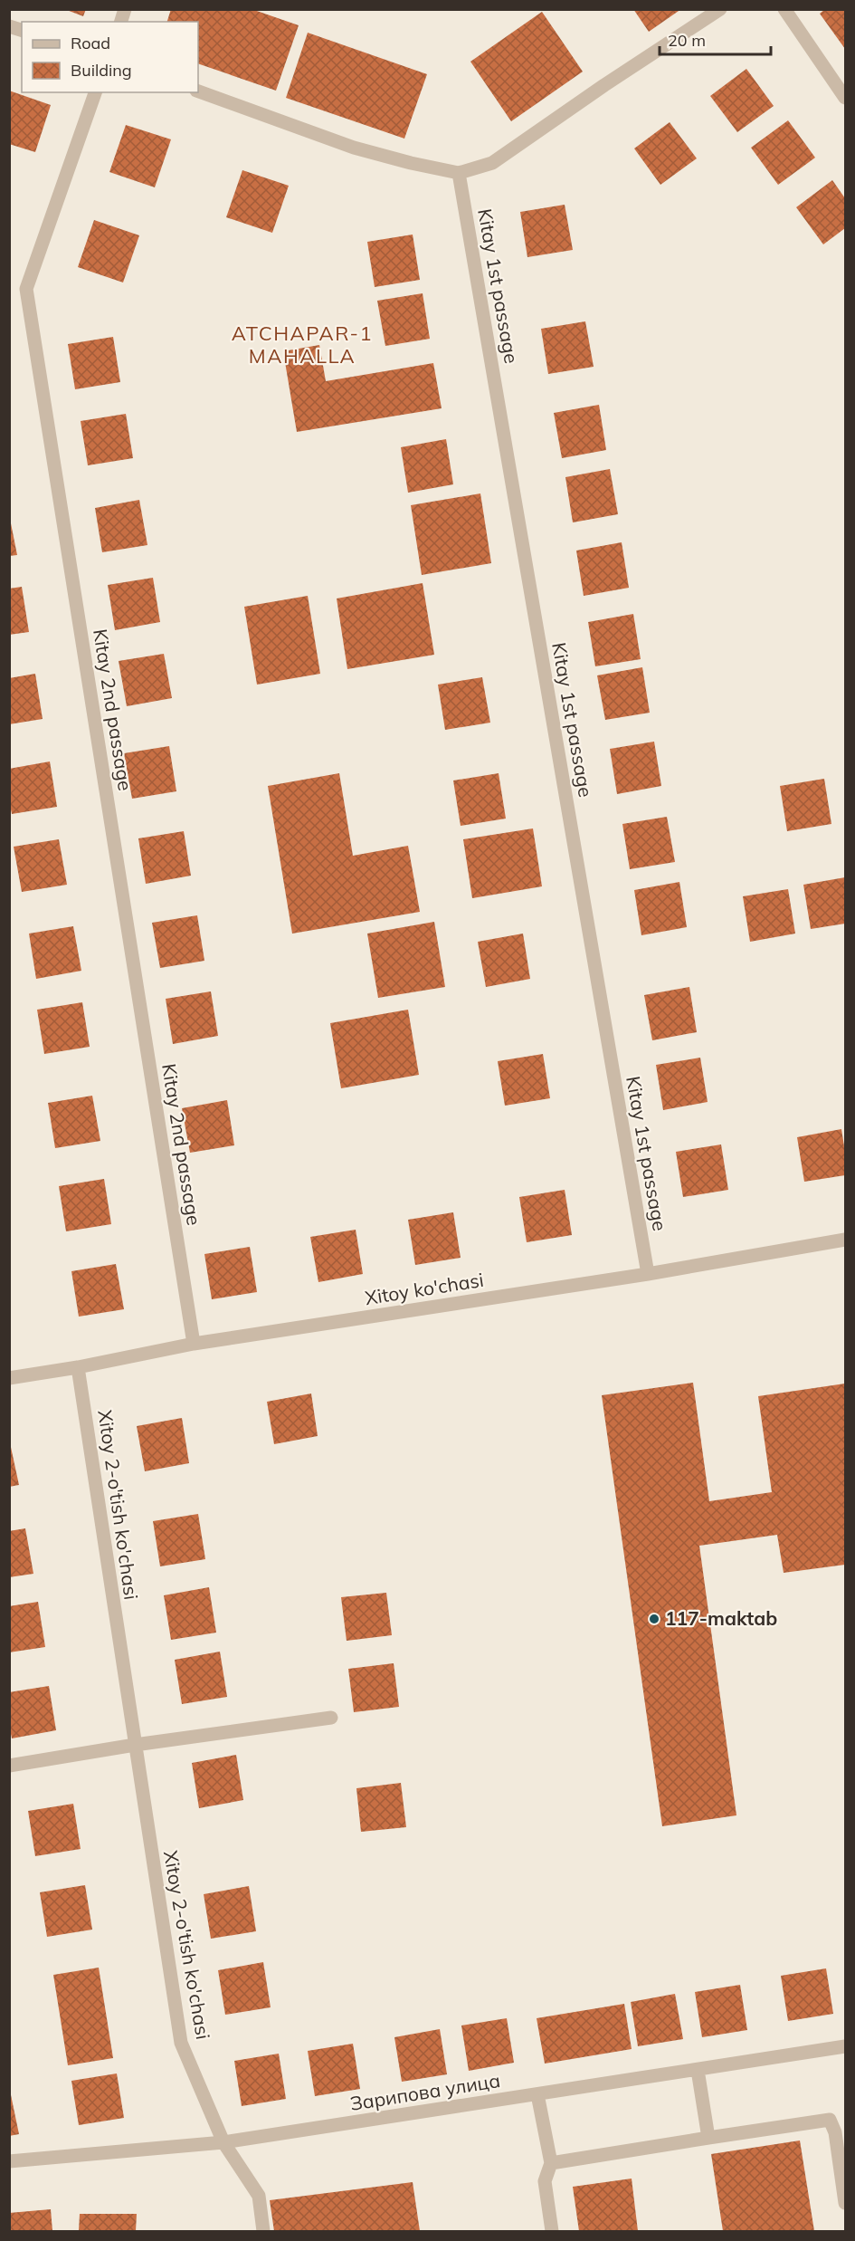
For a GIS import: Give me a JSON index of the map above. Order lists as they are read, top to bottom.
{
  "streets": {
    "street": [
      "Kitay 1st passage",
      "Kitay 2nd passage",
      "Xitoy ko'chasi",
      "Xitoy 2-o'tish ko'chasi",
      "Зарипова улица"
    ]
  },
  "crossings": [
    ["Kitay 1st passage", "Xitoy ko'chasi"],
    ["Kitay 2nd passage", "Xitoy ko'chasi"],
    ["Xitoy ko'chasi", "Xitoy 2-o'tish ko'chasi"],
    ["Xitoy 2-o'tish ko'chasi", "Зарипова улица"]
  ],
  "districts": ["ATCHAPAR-1 MAHALLA"],
  "places": ["117-maktab"],
  "legend": ["Road", "Building"],
  "scale_bar": "20 m"
}
